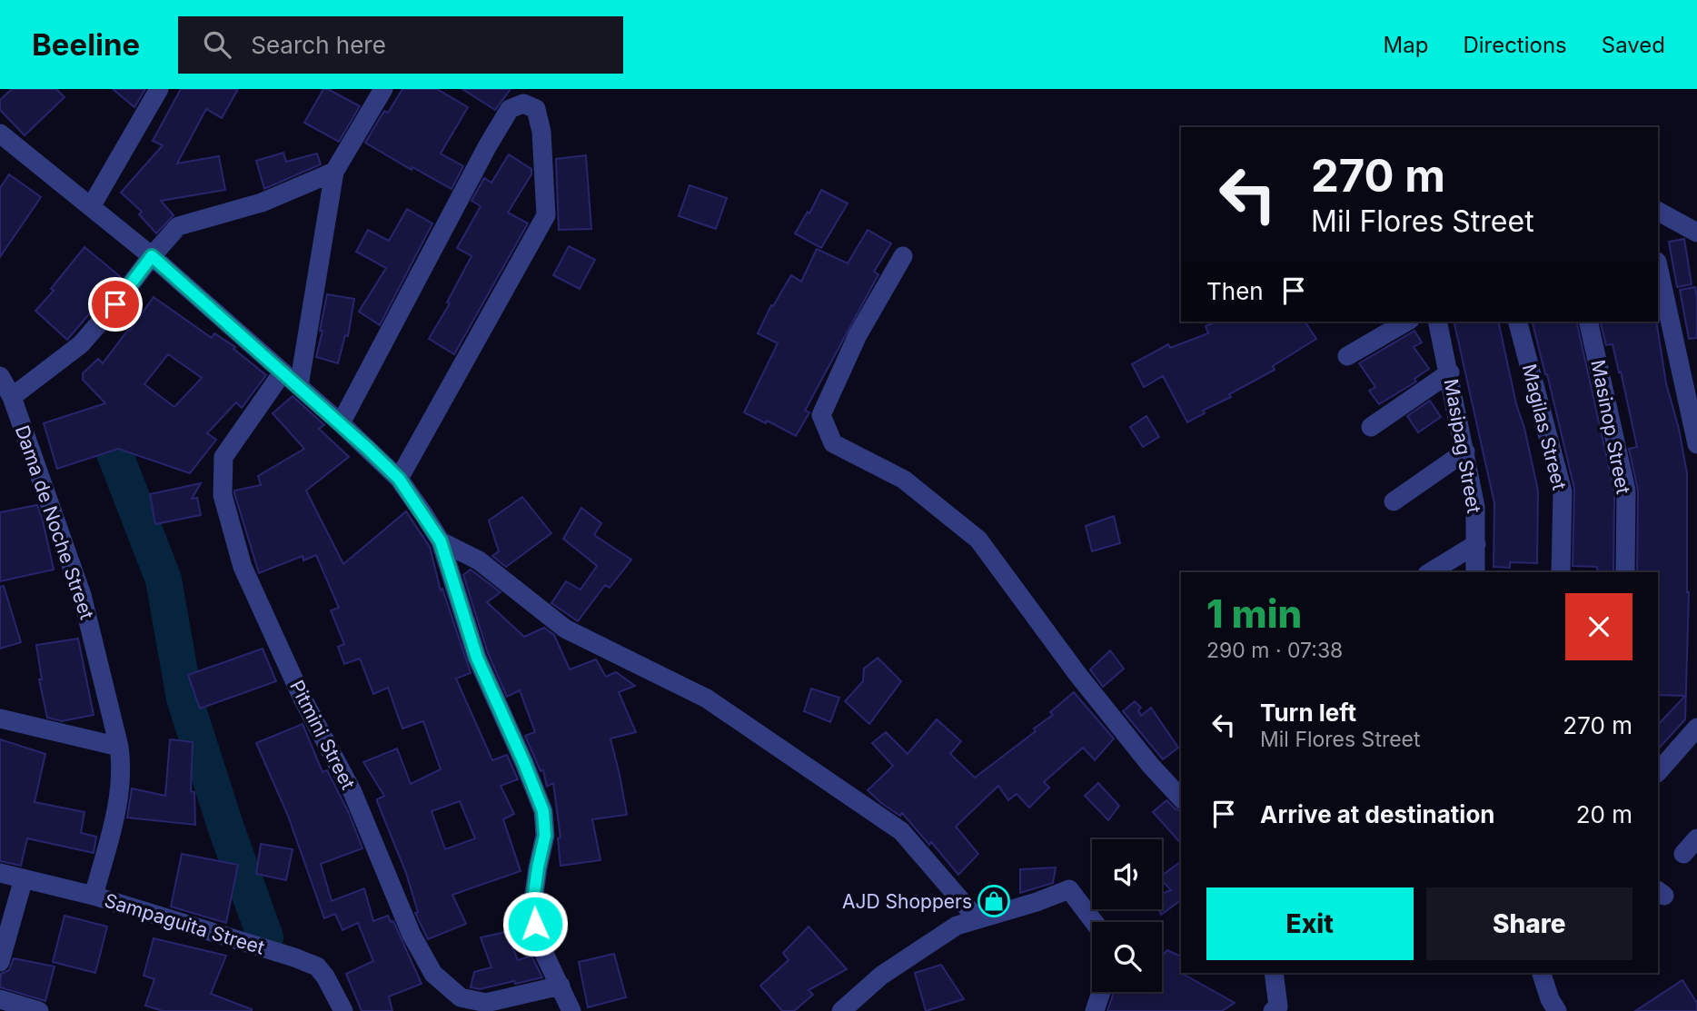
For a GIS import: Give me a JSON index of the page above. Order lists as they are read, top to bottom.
{
  "streets": {
    "street": [
      "Magilas Street",
      "Masinop Street",
      "Masipag Street",
      "Dama de Noche Street",
      "Pitmini Street",
      "Sampaguita Street"
    ]
  },
  "crossings": [
    ["Dama de Noche Street", "Sampaguita Street"]
  ],
  "places": {
    "shop": ["AJD Shoppers"]
  },
  "page": {
    "header": "Beeline",
    "search": "Search here",
    "nav": ["Map", "Directions", "Saved"],
    "turn": ["270 m", "Mil Flores Street"],
    "then": "Then",
    "heading": ["1 min", "290 m · 07:38"],
    "list": [
      {
        "name": "Turn left",
        "note": "Mil Flores Street",
        "value": "270 m"
      },
      {
        "name": "Arrive at destination",
        "value": "20 m"
      }
    ],
    "buttons": ["Exit", "Share"]
  }
}
